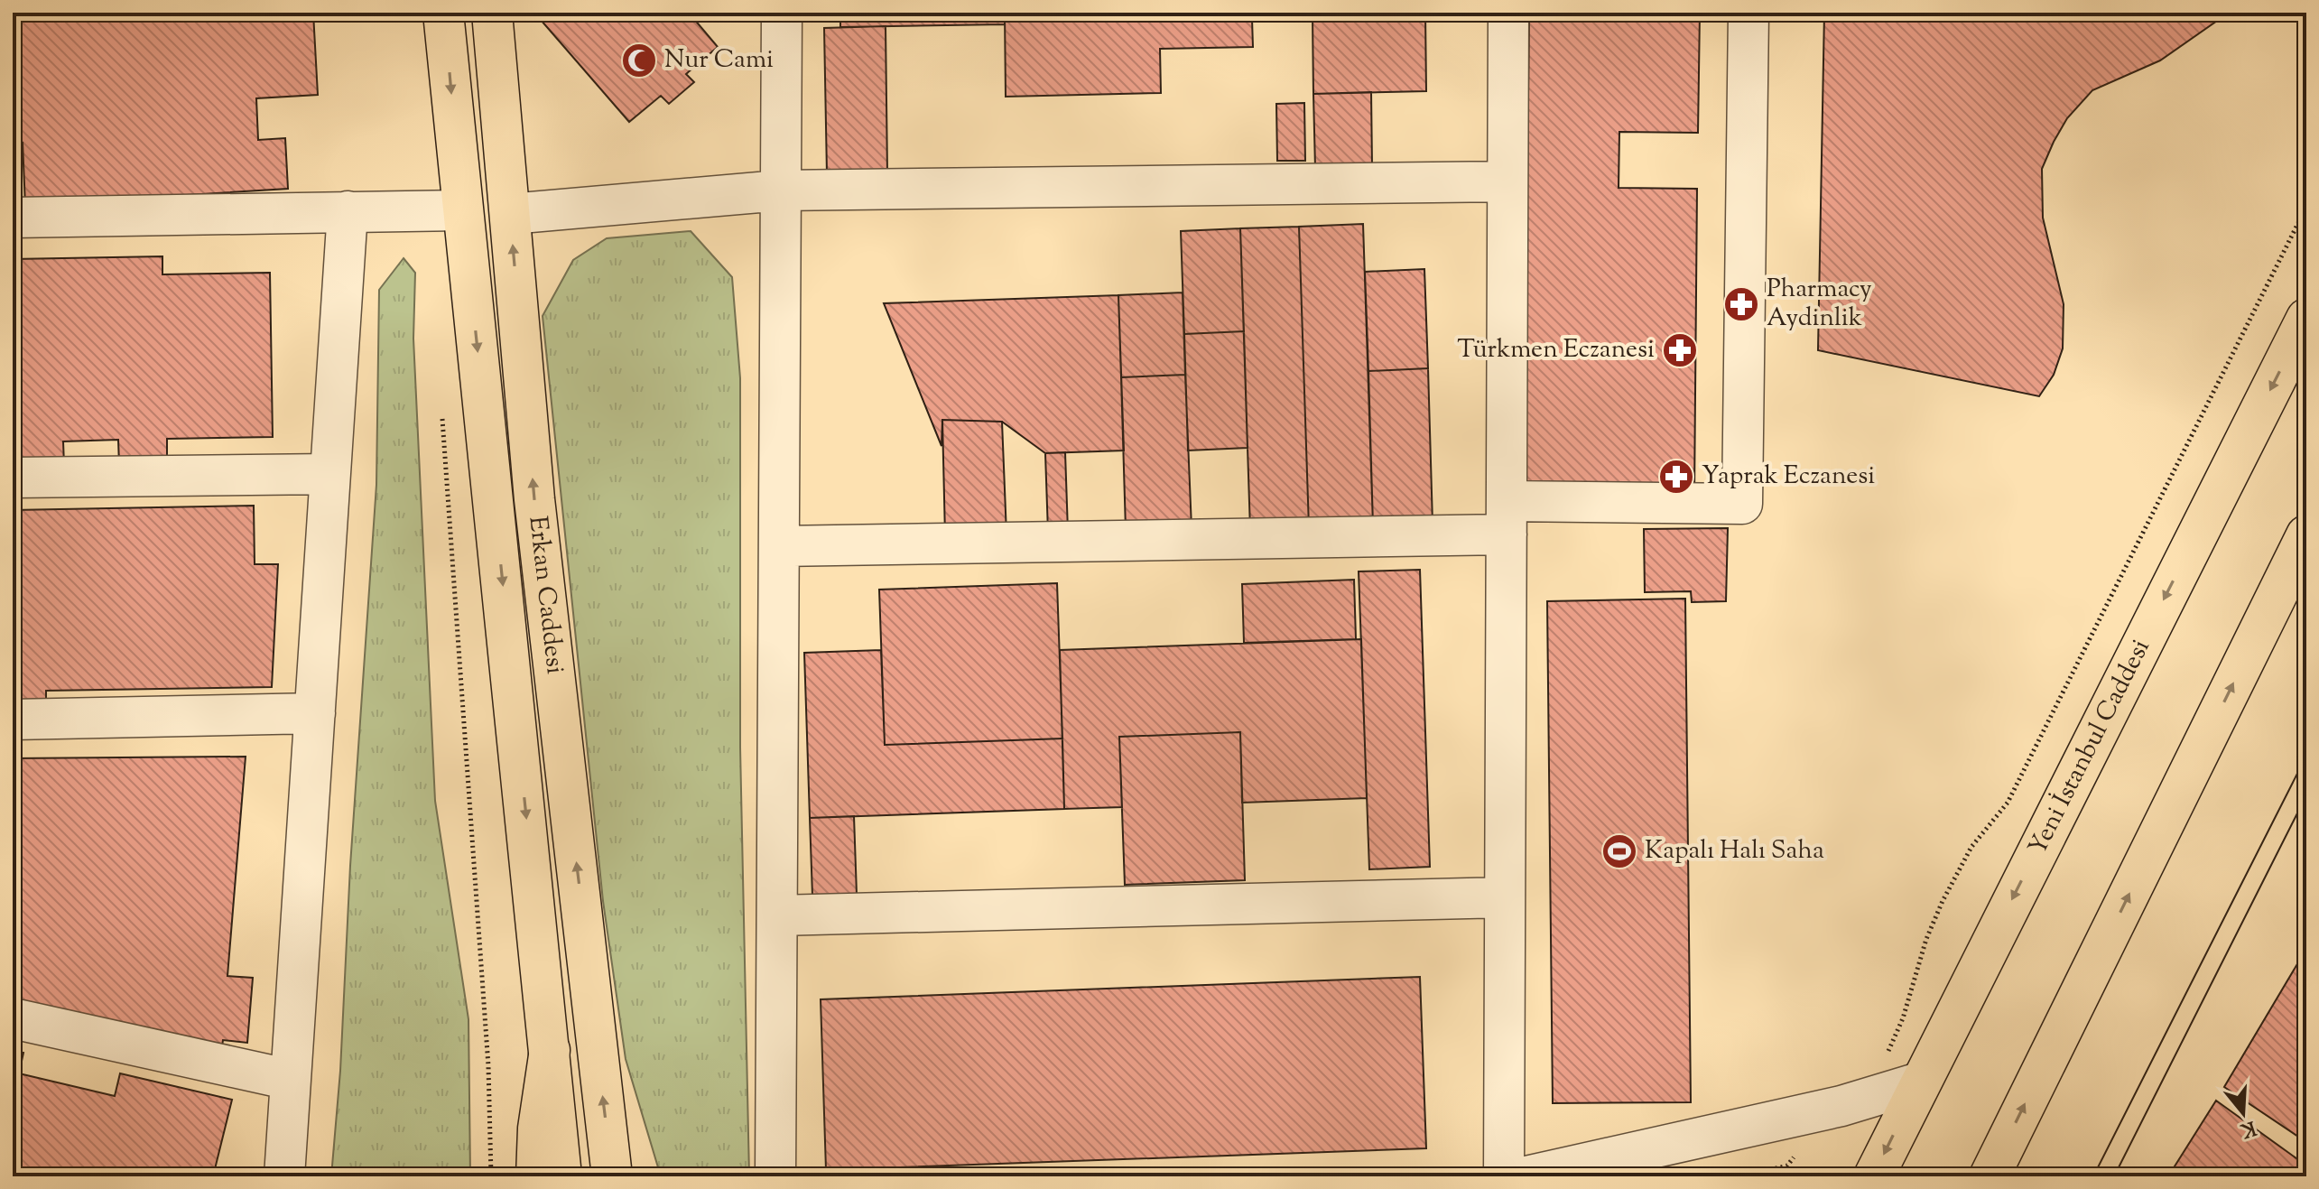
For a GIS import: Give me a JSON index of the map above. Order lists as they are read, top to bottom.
{
  "streets": {
    "main road": ["Erkan Caddesi", "Yeni İstanbul Caddesi"]
  },
  "places": {
    "mosque": ["Nur Cami"],
    "pharmacy": ["Pharmacy Aydinlik", "Türkmen Eczanesi", "Yaprak Eczanesi"],
    "sports": ["Kapalı Halı Saha"]
  },
  "north": "bottom"
}
